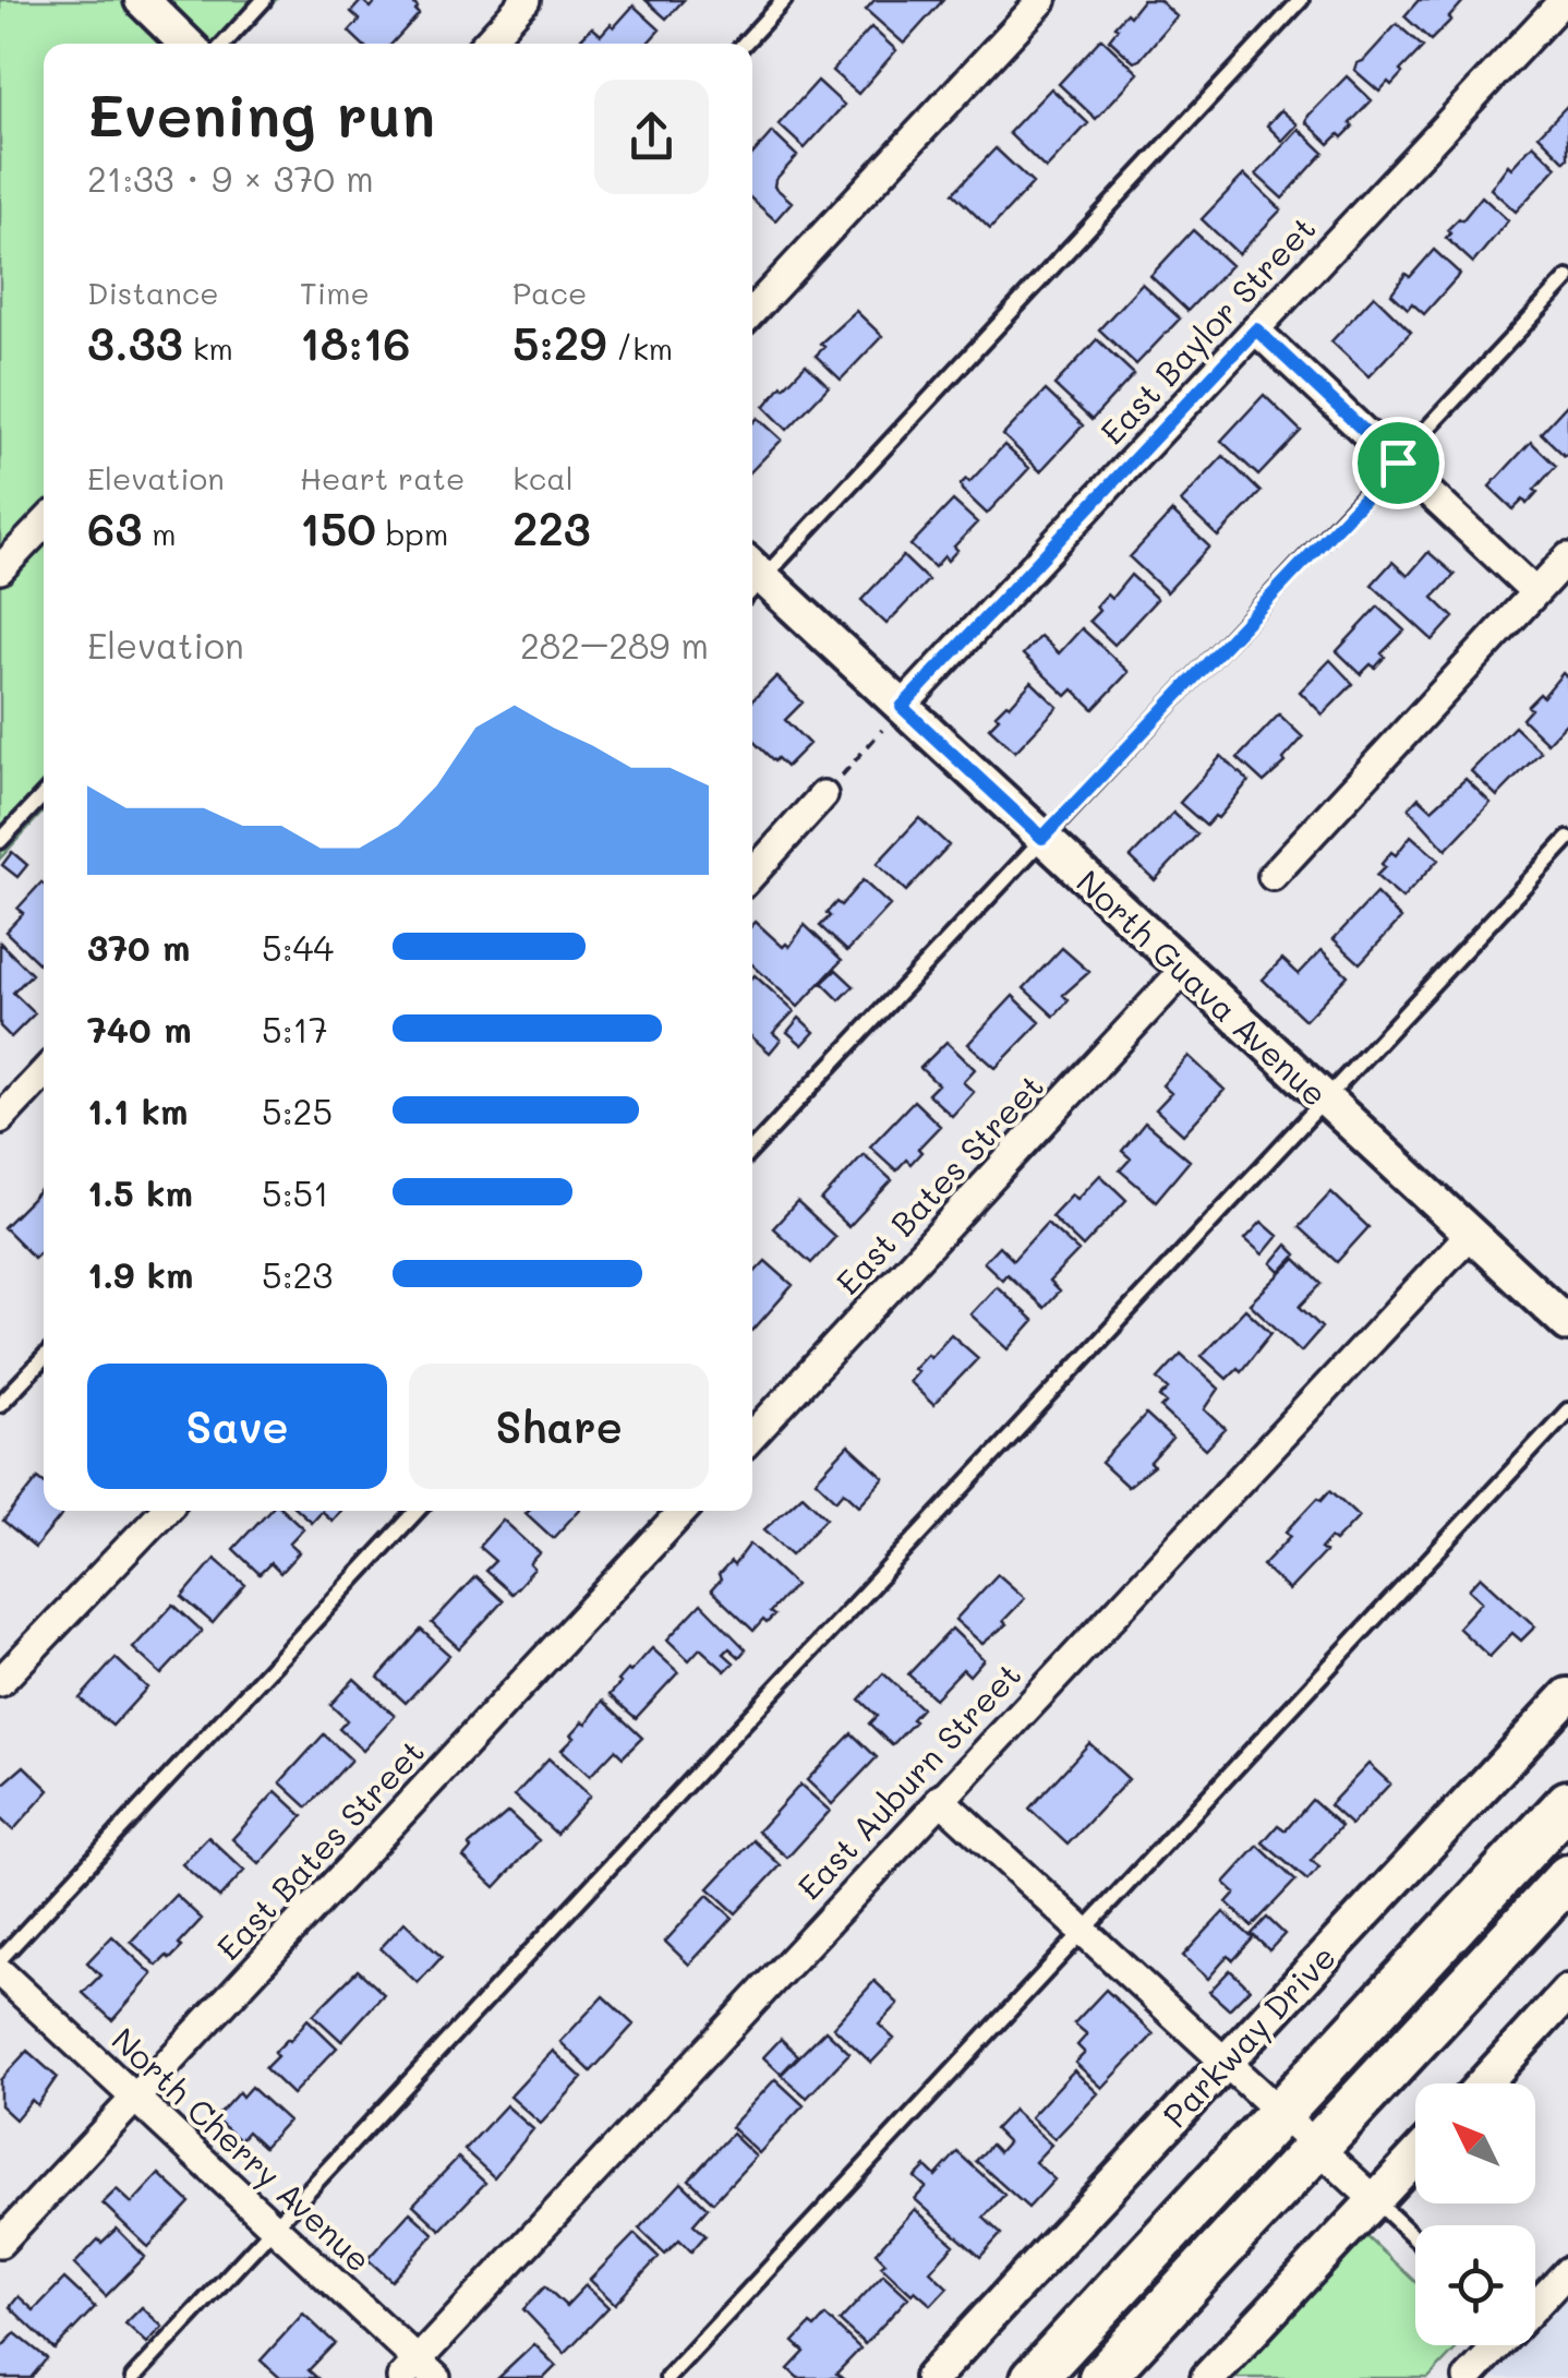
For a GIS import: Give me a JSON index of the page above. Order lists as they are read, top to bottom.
{
  "streets": {
    "street": [
      "East Baylor Street",
      "North Guava Avenue",
      "East Bates Street",
      "East Auburn Street",
      "Parkway Drive",
      "North Cherry Avenue"
    ]
  },
  "crossings": [
    ["East Baylor Street", "North Guava Avenue"],
    ["North Guava Avenue", "East Bates Street"],
    ["North Guava Avenue", "East Auburn Street"],
    ["East Bates Street", "North Cherry Avenue"],
    ["East Auburn Street", "North Cherry Avenue"]
  ],
  "north": "top left",
  "page": {
    "heading": ["Evening run", "21:33 · 9 × 370 m"],
    "stats": [
      ["Distance", "3.33 km"],
      ["Time", "18:16"],
      ["Pace", "5:29 /km"],
      ["Elevation", "63 m"],
      ["Heart rate", "150 bpm"],
      ["kcal", "223"]
    ],
    "chart": ["Elevation", "282–289 m"],
    "list": [
      {
        "name": "370 m",
        "note": "5:44"
      },
      {
        "name": "740 m",
        "note": "5:17"
      },
      {
        "name": "1.1 km",
        "note": "5:25"
      },
      {
        "name": "1.5 km",
        "note": "5:51"
      },
      {
        "name": "1.9 km",
        "note": "5:23"
      }
    ],
    "buttons": ["Save", "Share"]
  }
}
